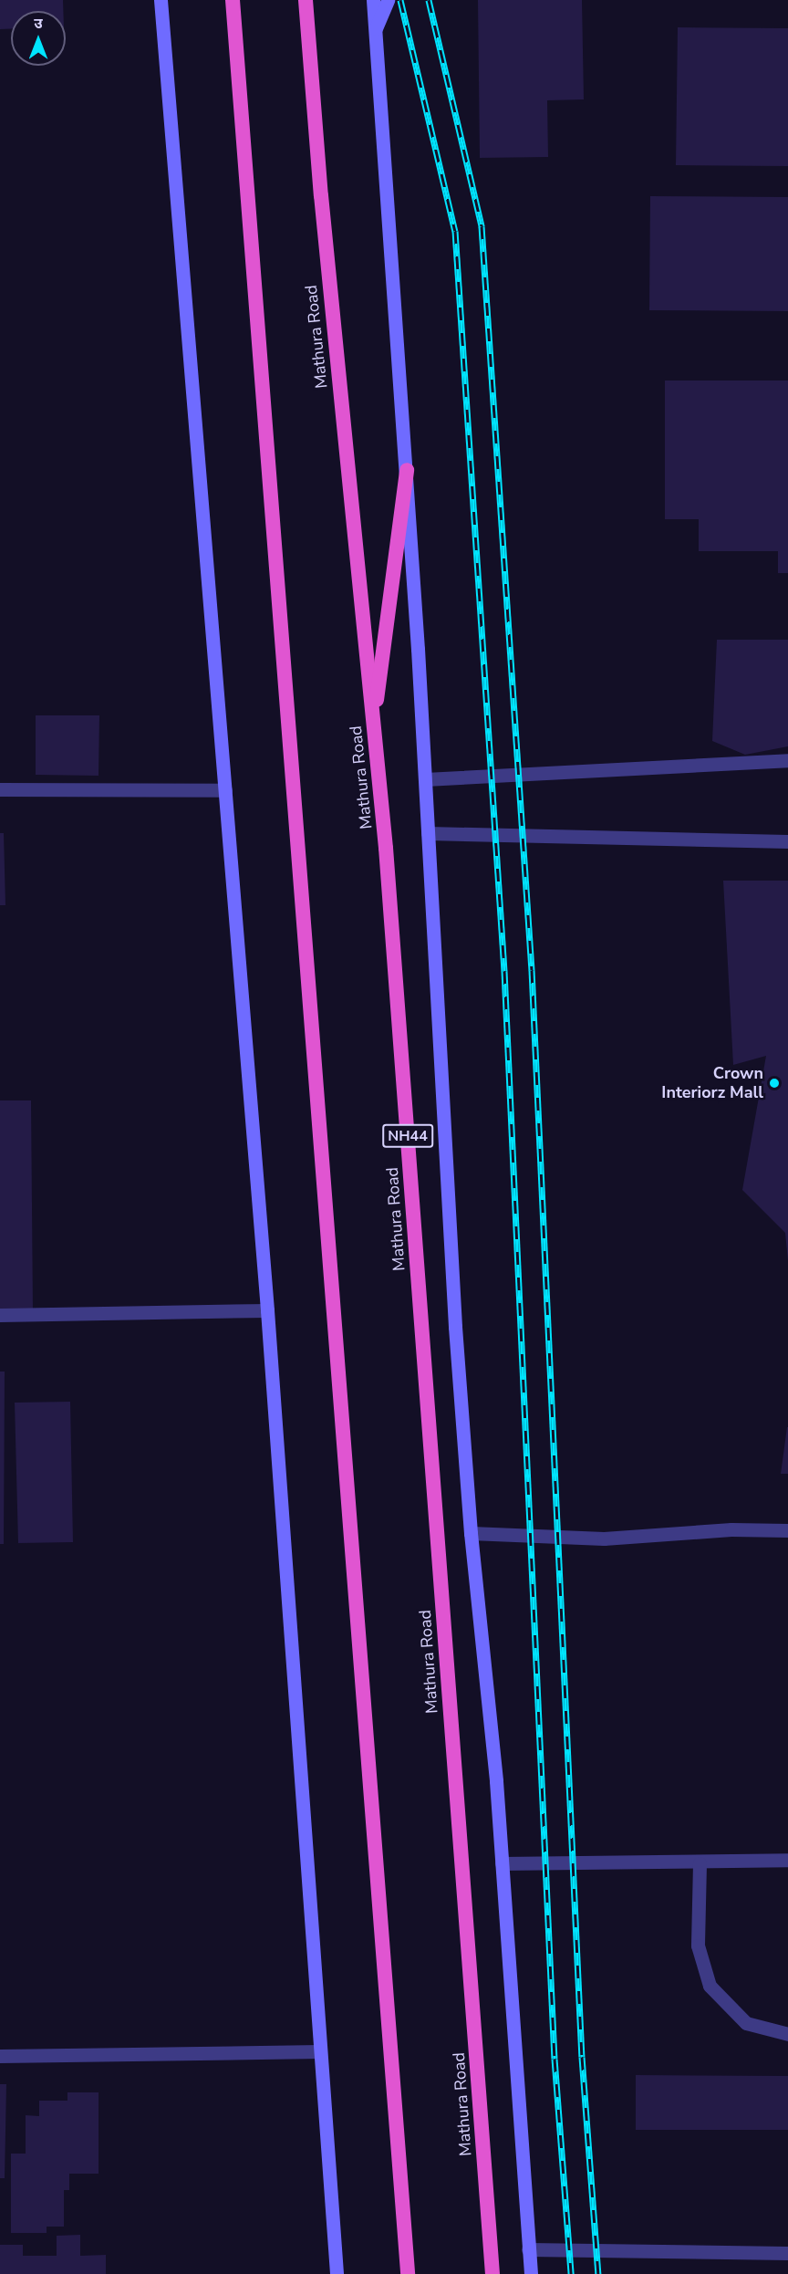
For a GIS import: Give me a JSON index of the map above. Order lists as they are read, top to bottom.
{
  "streets": {
    "highway": ["Mathura Road", "NH44"]
  },
  "places": ["Crown Interiorz Mall"],
  "north": "top"
}
